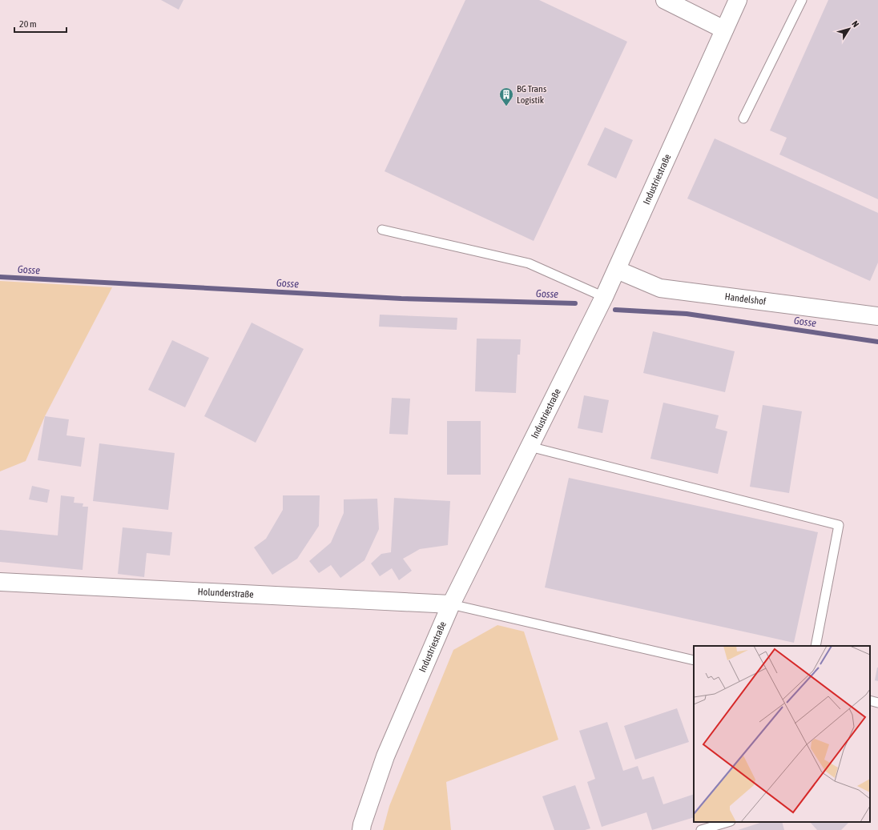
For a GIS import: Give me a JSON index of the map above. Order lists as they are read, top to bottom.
{
  "streets": {
    "street": ["Industriestraße", "Handelshof", "Holunderstraße"]
  },
  "crossings": [
    ["Industriestraße", "Handelshof"],
    ["Industriestraße", "Holunderstraße"]
  ],
  "water": ["Gosse"],
  "places": {
    "building": ["BG Trans Logistik"]
  },
  "scale_bar": "20 m",
  "north": "top right"
}
